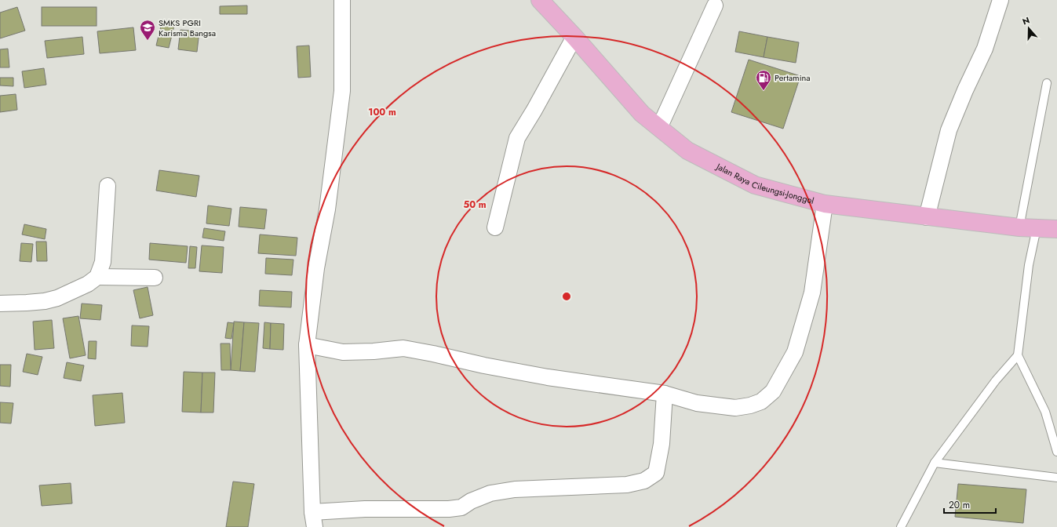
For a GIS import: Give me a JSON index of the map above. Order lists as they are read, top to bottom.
{
  "streets": {
    "main road": ["Jalan Raya Cileungsi-Jonggol"]
  },
  "places": {
    "school or university": ["SMKS PGRI Karisma Bangsa"],
    "fuel station": ["Pertamina"]
  },
  "scale_bar": "20 m",
  "north": "top",
  "rings": ["100 m", "50 m"]
}
